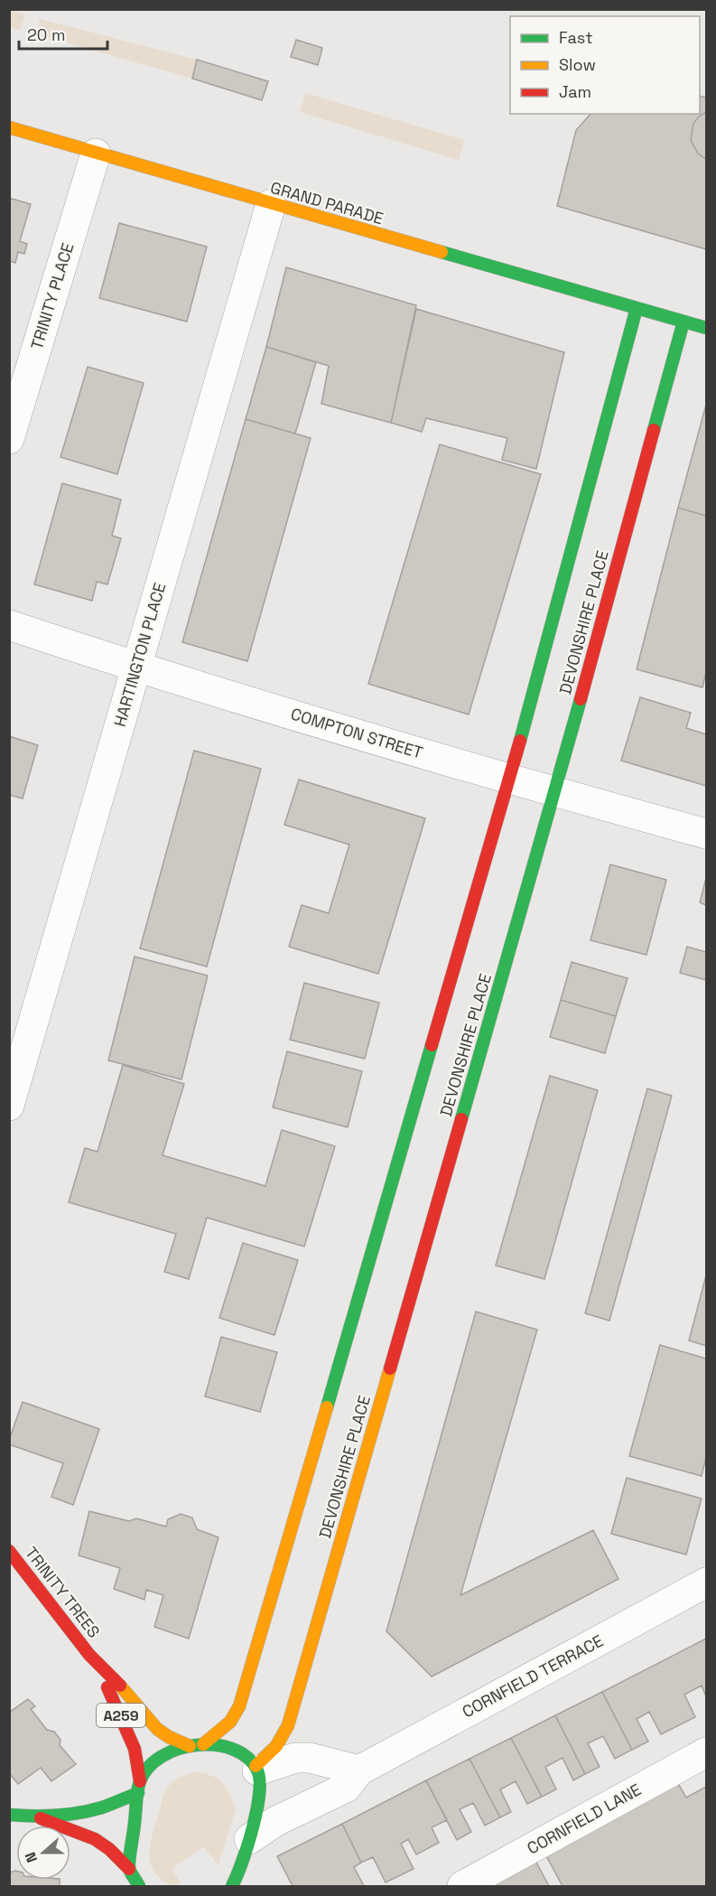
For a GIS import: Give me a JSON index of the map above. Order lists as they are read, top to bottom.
{
  "streets": {
    "main road": [
      "GRAND PARADE",
      "DEVONSHIRE PLACE",
      "TRINITY TREES",
      "A259"
    ],
    "street": [
      "TRINITY PLACE",
      "HARTINGTON PLACE",
      "COMPTON STREET",
      "CORNFIELD TERRACE",
      "CORNFIELD LANE"
    ]
  },
  "crossings": [
    ["GRAND PARADE", "TRINITY PLACE"],
    ["GRAND PARADE", "DEVONSHIRE PLACE"],
    ["GRAND PARADE", "HARTINGTON PLACE"],
    ["DEVONSHIRE PLACE", "COMPTON STREET"],
    ["HARTINGTON PLACE", "COMPTON STREET"]
  ],
  "legend": ["Fast", "Slow", "Jam"],
  "scale_bar": "20 m",
  "north": "left"
}
